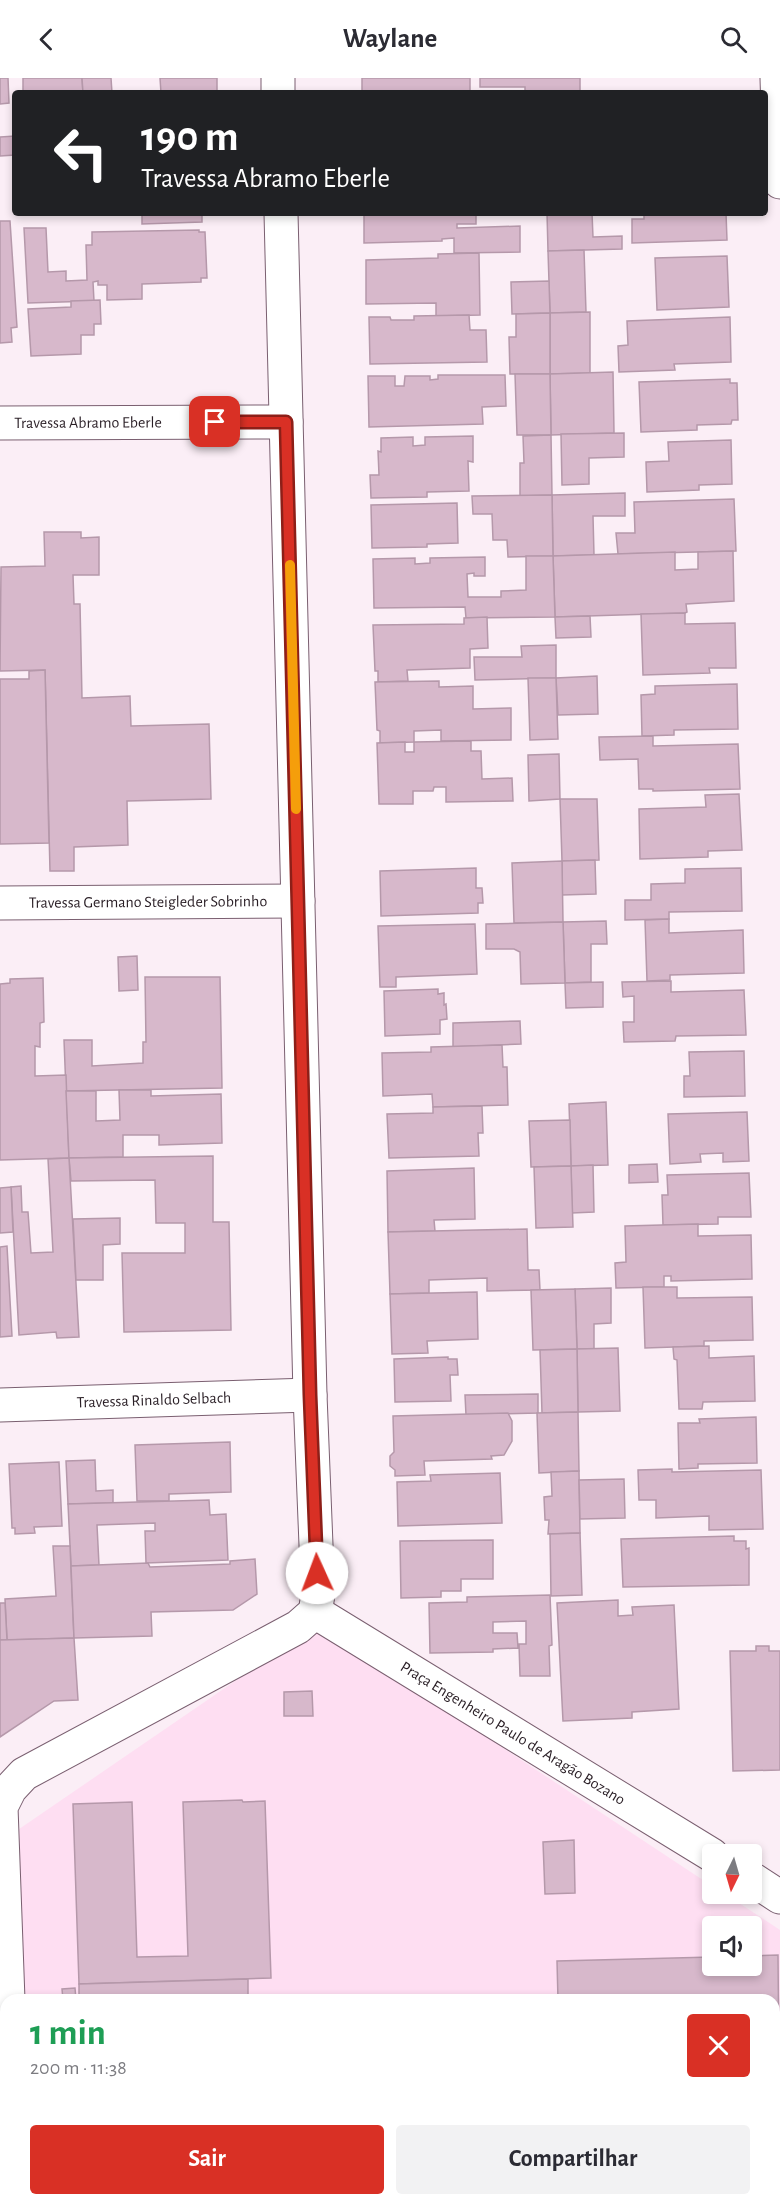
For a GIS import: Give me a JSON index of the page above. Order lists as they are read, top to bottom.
{
  "streets": {
    "street": [
      "Travessa Abramo Eberle",
      "Travessa Germano Steigleder Sobrinho",
      "Travessa Rinaldo Selbach",
      "Praça Engenheiro Paulo de Aragão Bozano"
    ]
  },
  "north": "bottom",
  "page": {
    "header": "Waylane",
    "turn": ["190 m", "Travessa Abramo Eberle"],
    "heading": ["1 min", "200 m · 11:38"],
    "buttons": ["Sair", "Compartilhar"]
  }
}
